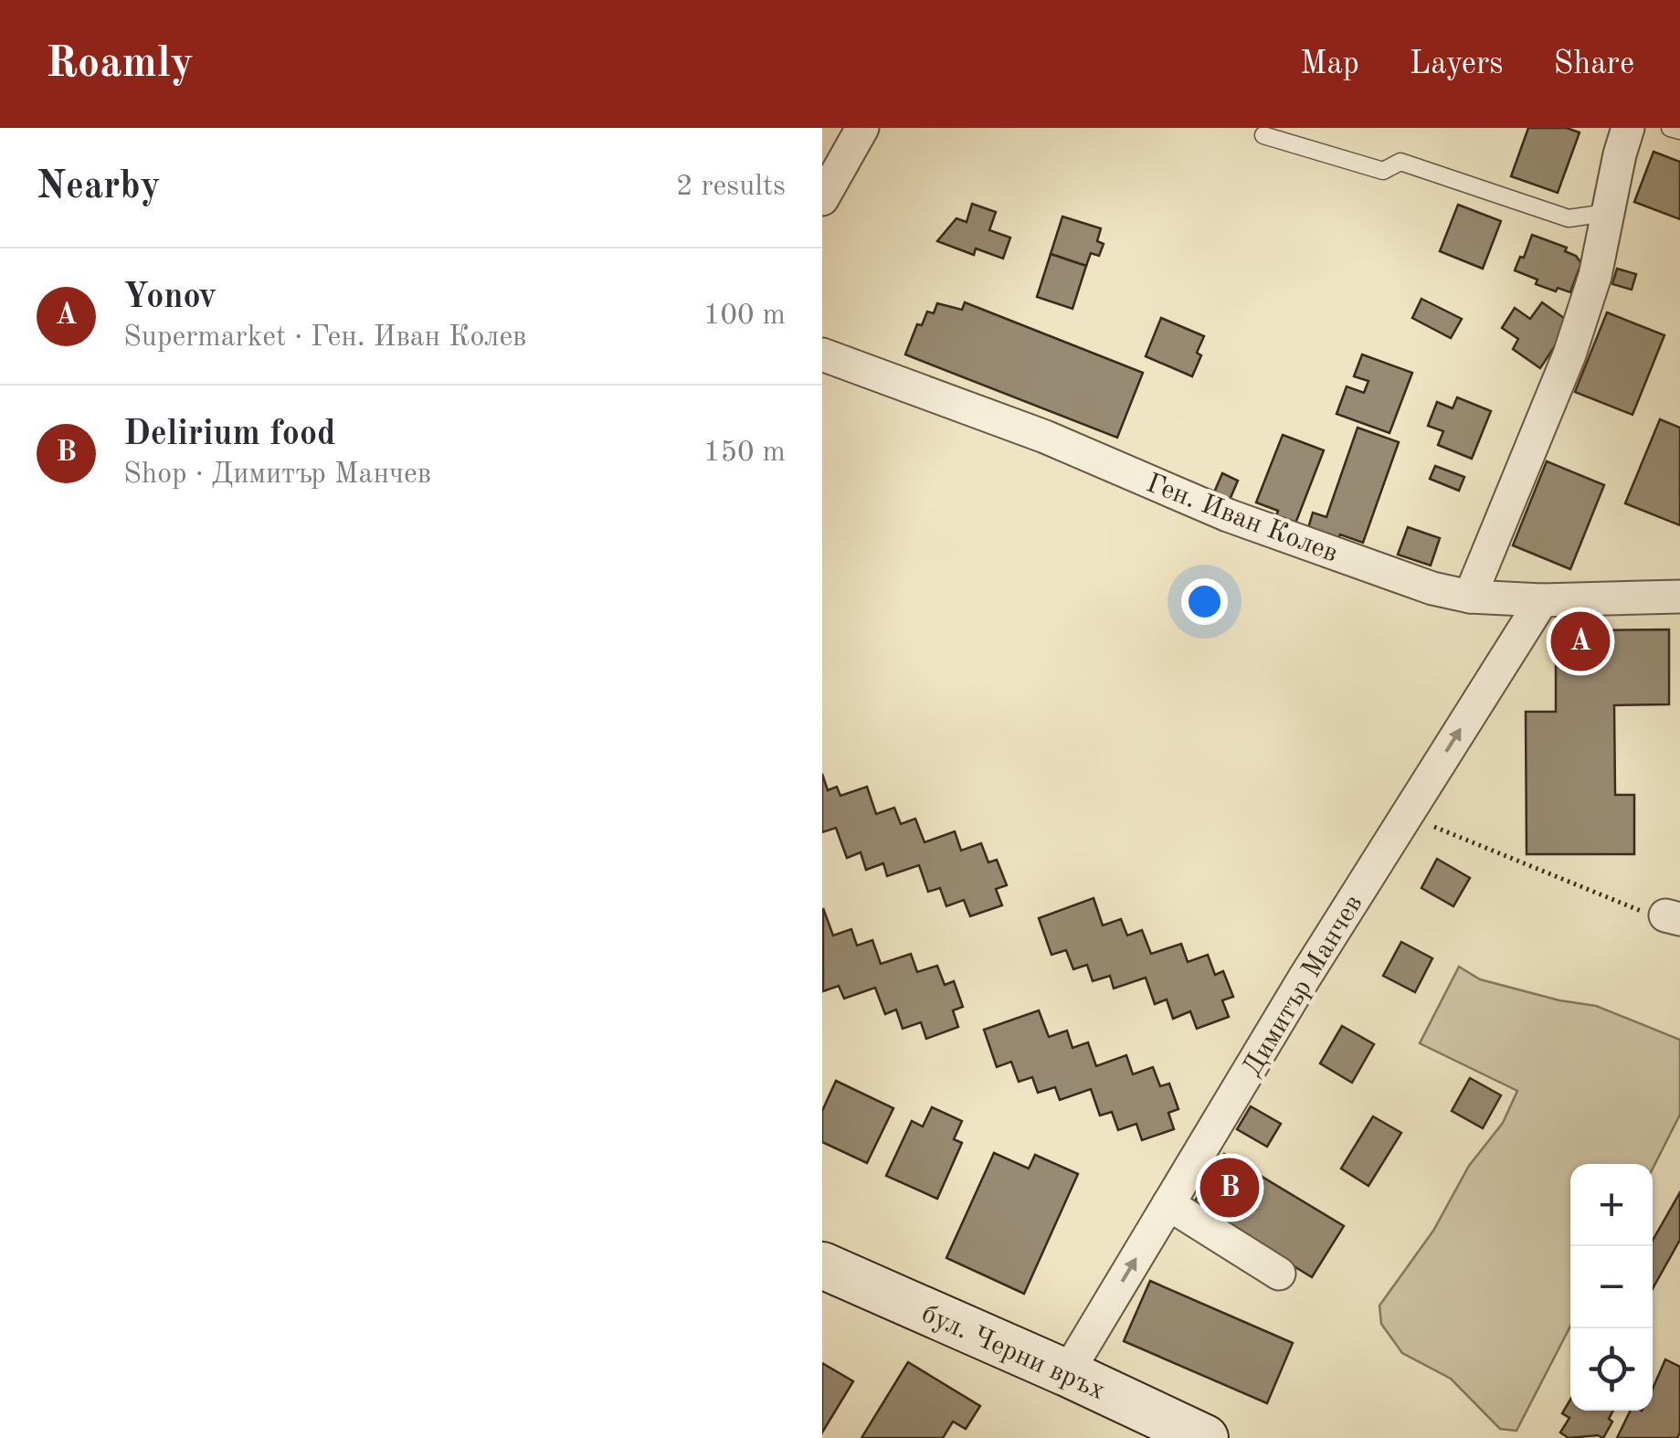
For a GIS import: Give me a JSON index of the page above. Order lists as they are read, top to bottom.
{
  "streets": {
    "main road": ["бул. Черни връх"],
    "street": ["Ген. Иван Колев", "Димитър Манчев"]
  },
  "crossings": [
    ["Ген. Иван Колев", "Димитър Манчев"],
    ["Димитър Манчев", "бул. Черни връх"]
  ],
  "one_way": ["Димитър Манчев"],
  "page": {
    "header": "Roamly",
    "nav": ["Map", "Layers", "Share"],
    "heading": ["Nearby", "2 results"],
    "list": [
      {
        "mark": "A",
        "name": "Yonov",
        "note": "Supermarket · Ген. Иван Колев",
        "value": "100 m"
      },
      {
        "mark": "B",
        "name": "Delirium food",
        "note": "Shop · Димитър Манчев",
        "value": "150 m"
      }
    ],
    "pins": ["A", "B"],
    "map_buttons": ["+", "−"]
  }
}
